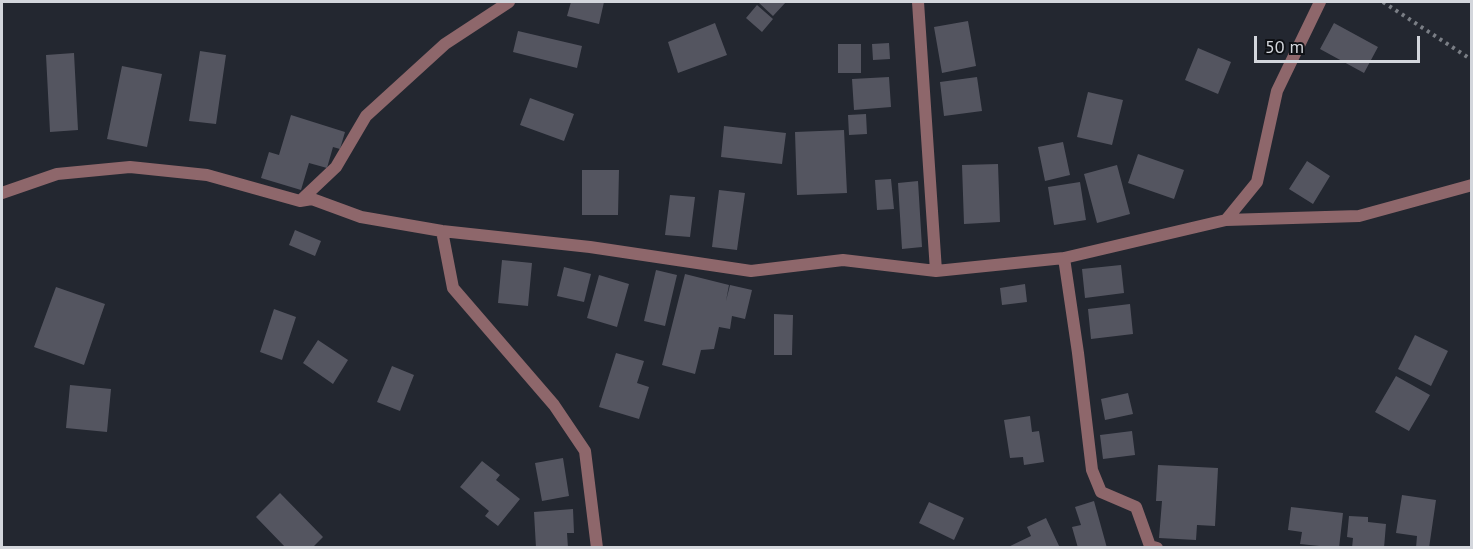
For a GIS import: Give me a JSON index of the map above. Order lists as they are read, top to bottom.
{
  "scale_bar": "50 m"
}
